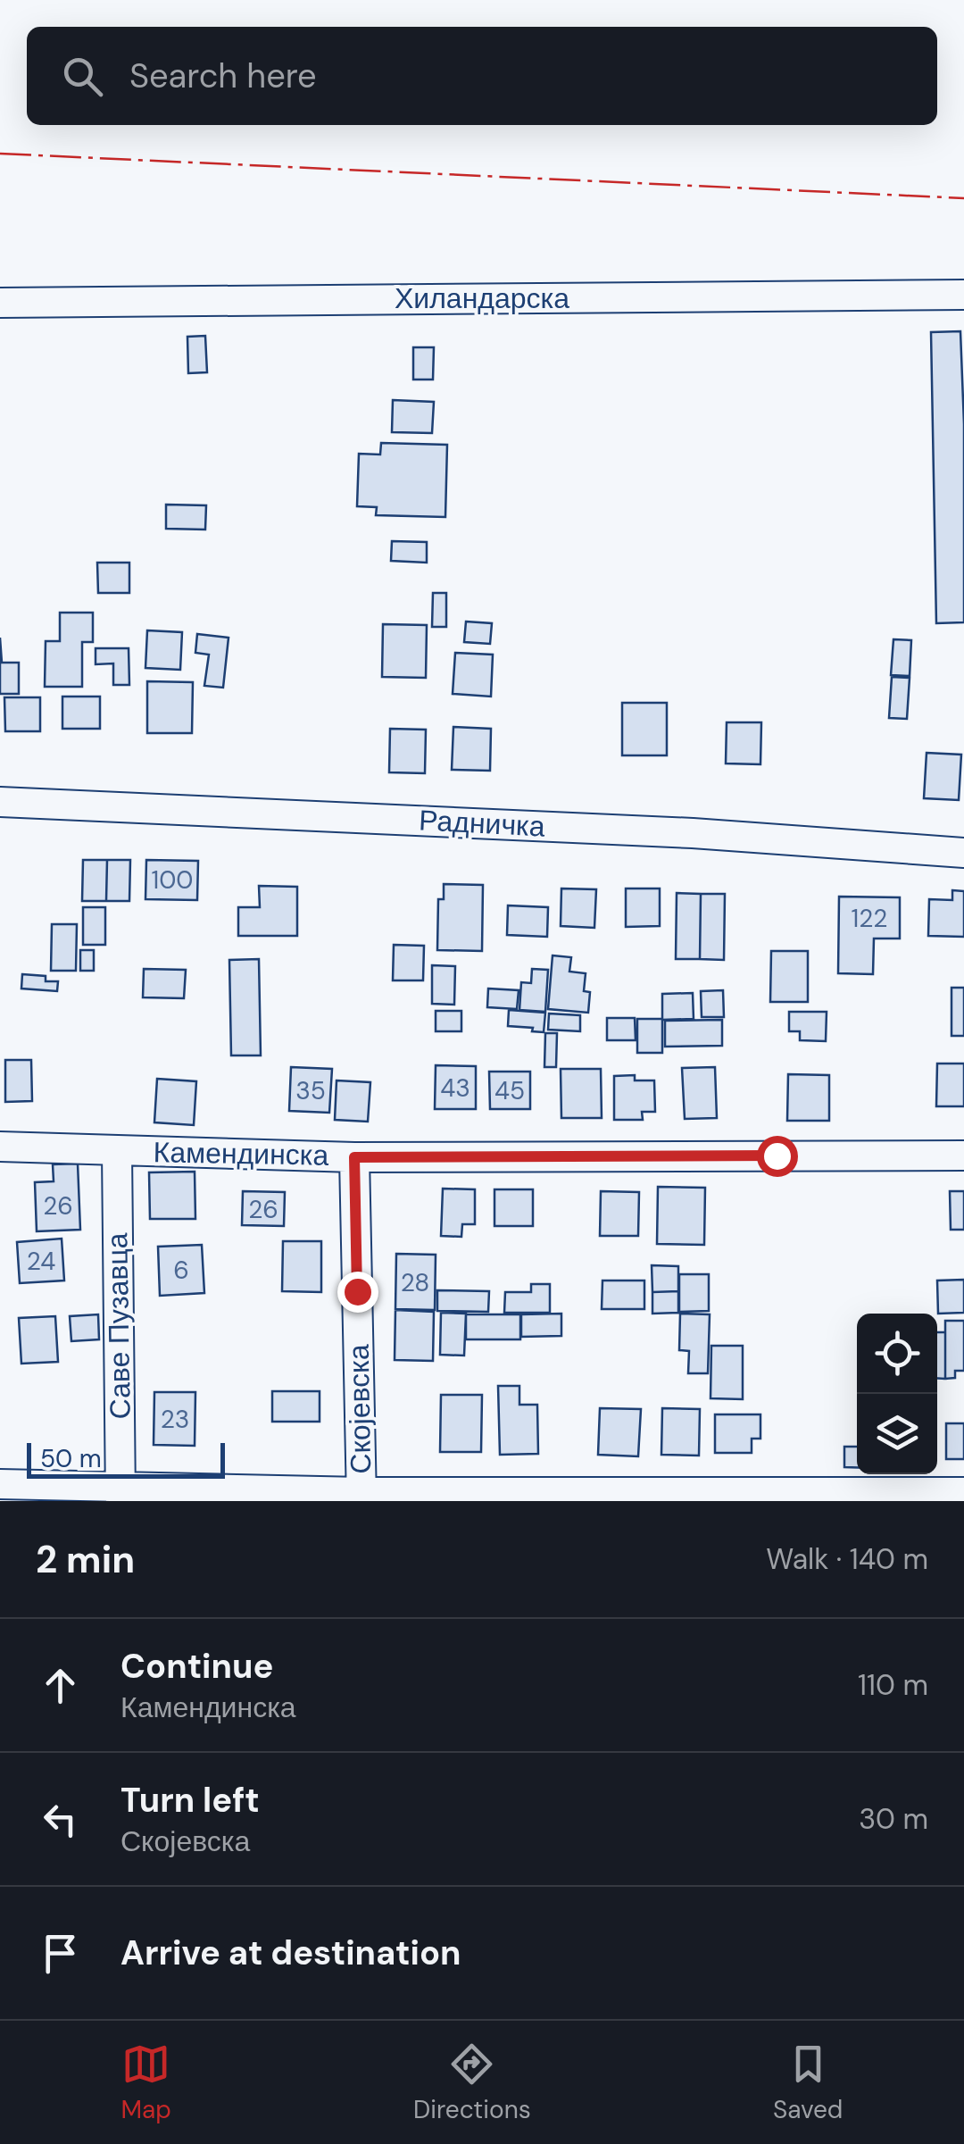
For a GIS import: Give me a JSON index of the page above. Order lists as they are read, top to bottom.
{
  "streets": {
    "street": [
      "Хиландарска",
      "Радничка",
      "Камендинска",
      "Саве Пузавца",
      "Скојевска"
    ]
  },
  "crossings": [
    ["Камендинска", "Саве Пузавца"],
    ["Камендинска", "Скојевска"]
  ],
  "house_numbers": [
    "100",
    "122",
    "43",
    "35",
    "45",
    "26",
    "26",
    "24",
    "6",
    "28",
    "23"
  ],
  "scale_bar": "50 m",
  "page": {
    "search": "Search here",
    "scale": "50 m",
    "heading": ["2 min", "Walk · 140 m"],
    "list": [
      ["Continue", "Камендинска", "110 m"],
      ["Turn left", "Скојевска", "30 m"],
      "Arrive at destination"
    ],
    "nav": ["Map", "Directions", "Saved"]
  }
}
